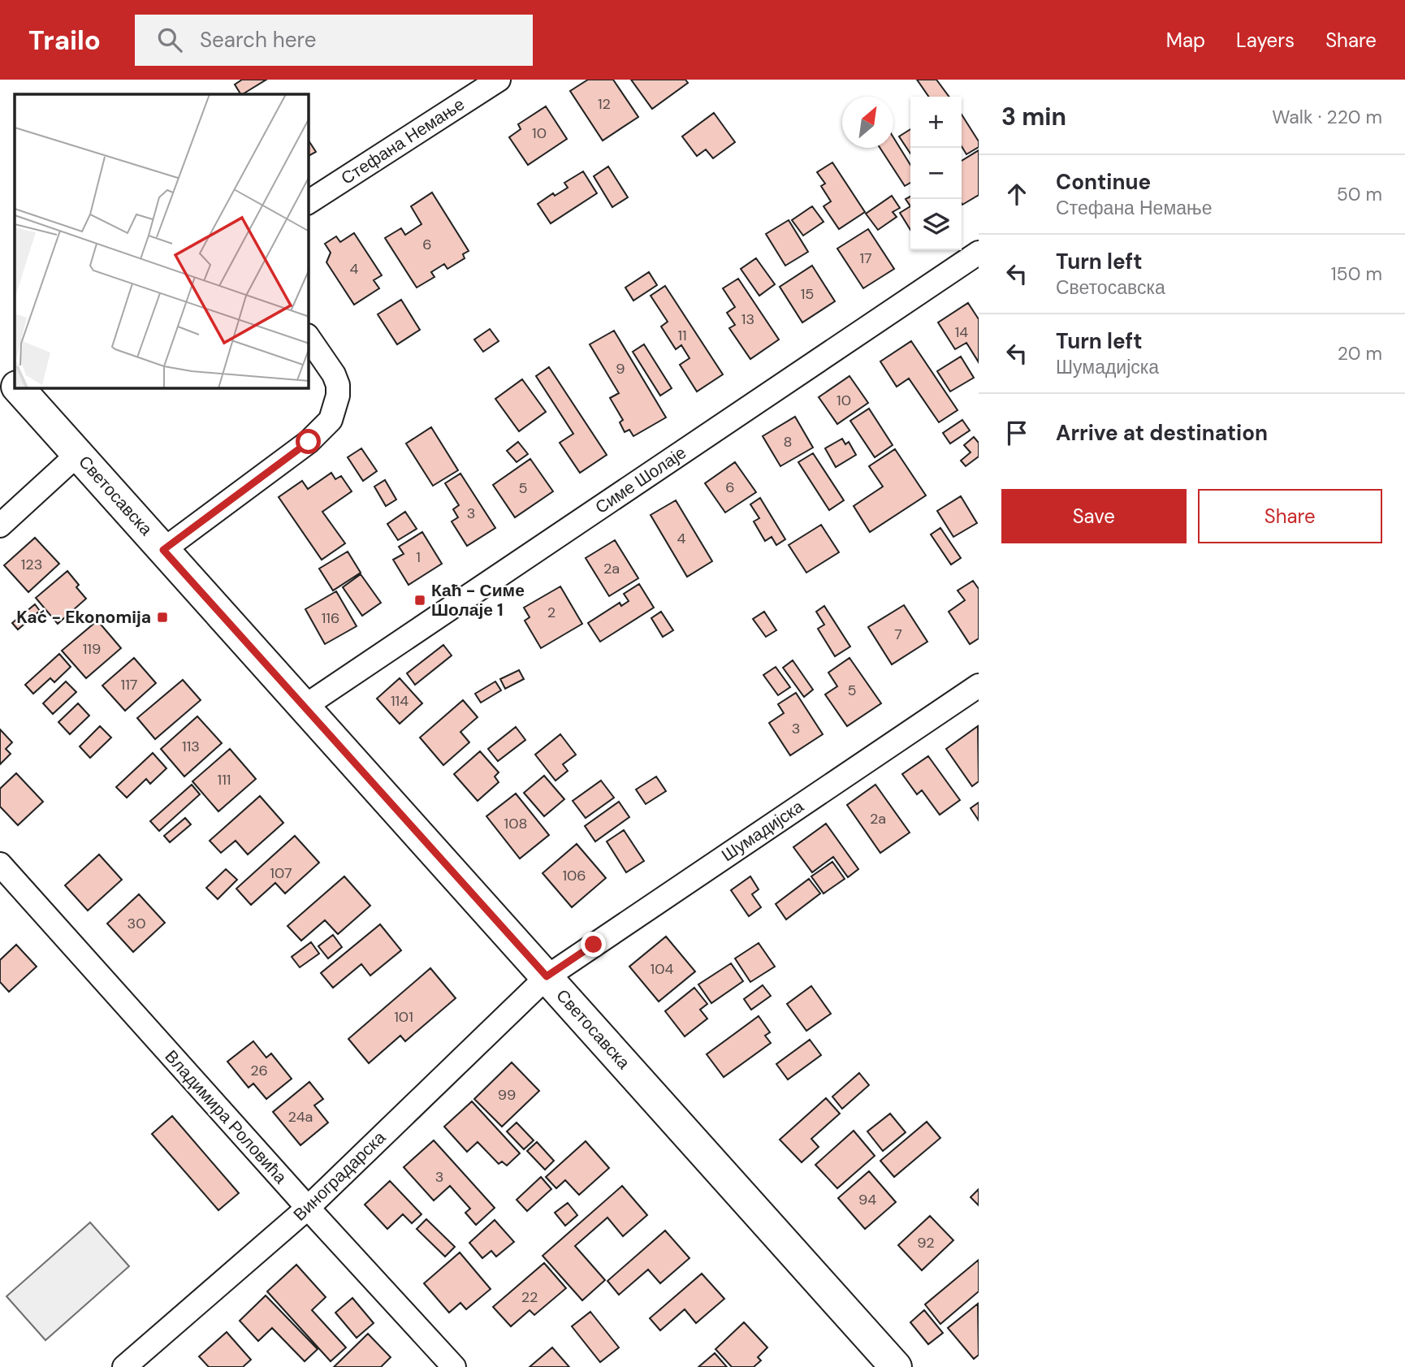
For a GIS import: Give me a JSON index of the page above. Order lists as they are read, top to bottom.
{
  "streets": {
    "main road": ["Светосавска"],
    "street": [
      "Стефана Немање",
      "Симе Шолаје",
      "Шумадијска",
      "Владимира Роловића",
      "Виноградарска"
    ]
  },
  "crossings": [
    ["Симе Шолаје", "Светосавска"],
    ["Светосавска", "Шумадијска"],
    ["Светосавска", "Виноградарска"],
    ["Шумадијска", "Виноградарска"],
    ["Владимира Роловића", "Виноградарска"]
  ],
  "places": {
    "transit": ["Каћ - Симе Шолаје 1", "Kać - Ekonomija"]
  },
  "house_numbers": [
    "12",
    "10",
    "6",
    "17",
    "4",
    "15",
    "13",
    "14",
    "11",
    "9",
    "10",
    "8",
    "6",
    "5",
    "3",
    "4",
    "1",
    "123",
    "2a",
    "2",
    "116",
    "7",
    "119",
    "117",
    "5",
    "114",
    "3",
    "113",
    "111",
    "2a",
    "108",
    "107",
    "106",
    "30",
    "104",
    "101",
    "26",
    "99",
    "24a",
    "3",
    "94",
    "92",
    "22"
  ],
  "north": "top right",
  "page": {
    "header": "Trailo",
    "search": "Search here",
    "nav": ["Map", "Layers", "Share"],
    "heading": ["3 min", "Walk · 220 m"],
    "map_buttons": ["+", "−"],
    "list": [
      ["Continue", "Стефана Немање", "50 m"],
      ["Turn left", "Светосавска", "150 m"],
      ["Turn left", "Шумадијска", "20 m"],
      "Arrive at destination"
    ],
    "buttons": ["Save", "Share"]
  }
}
